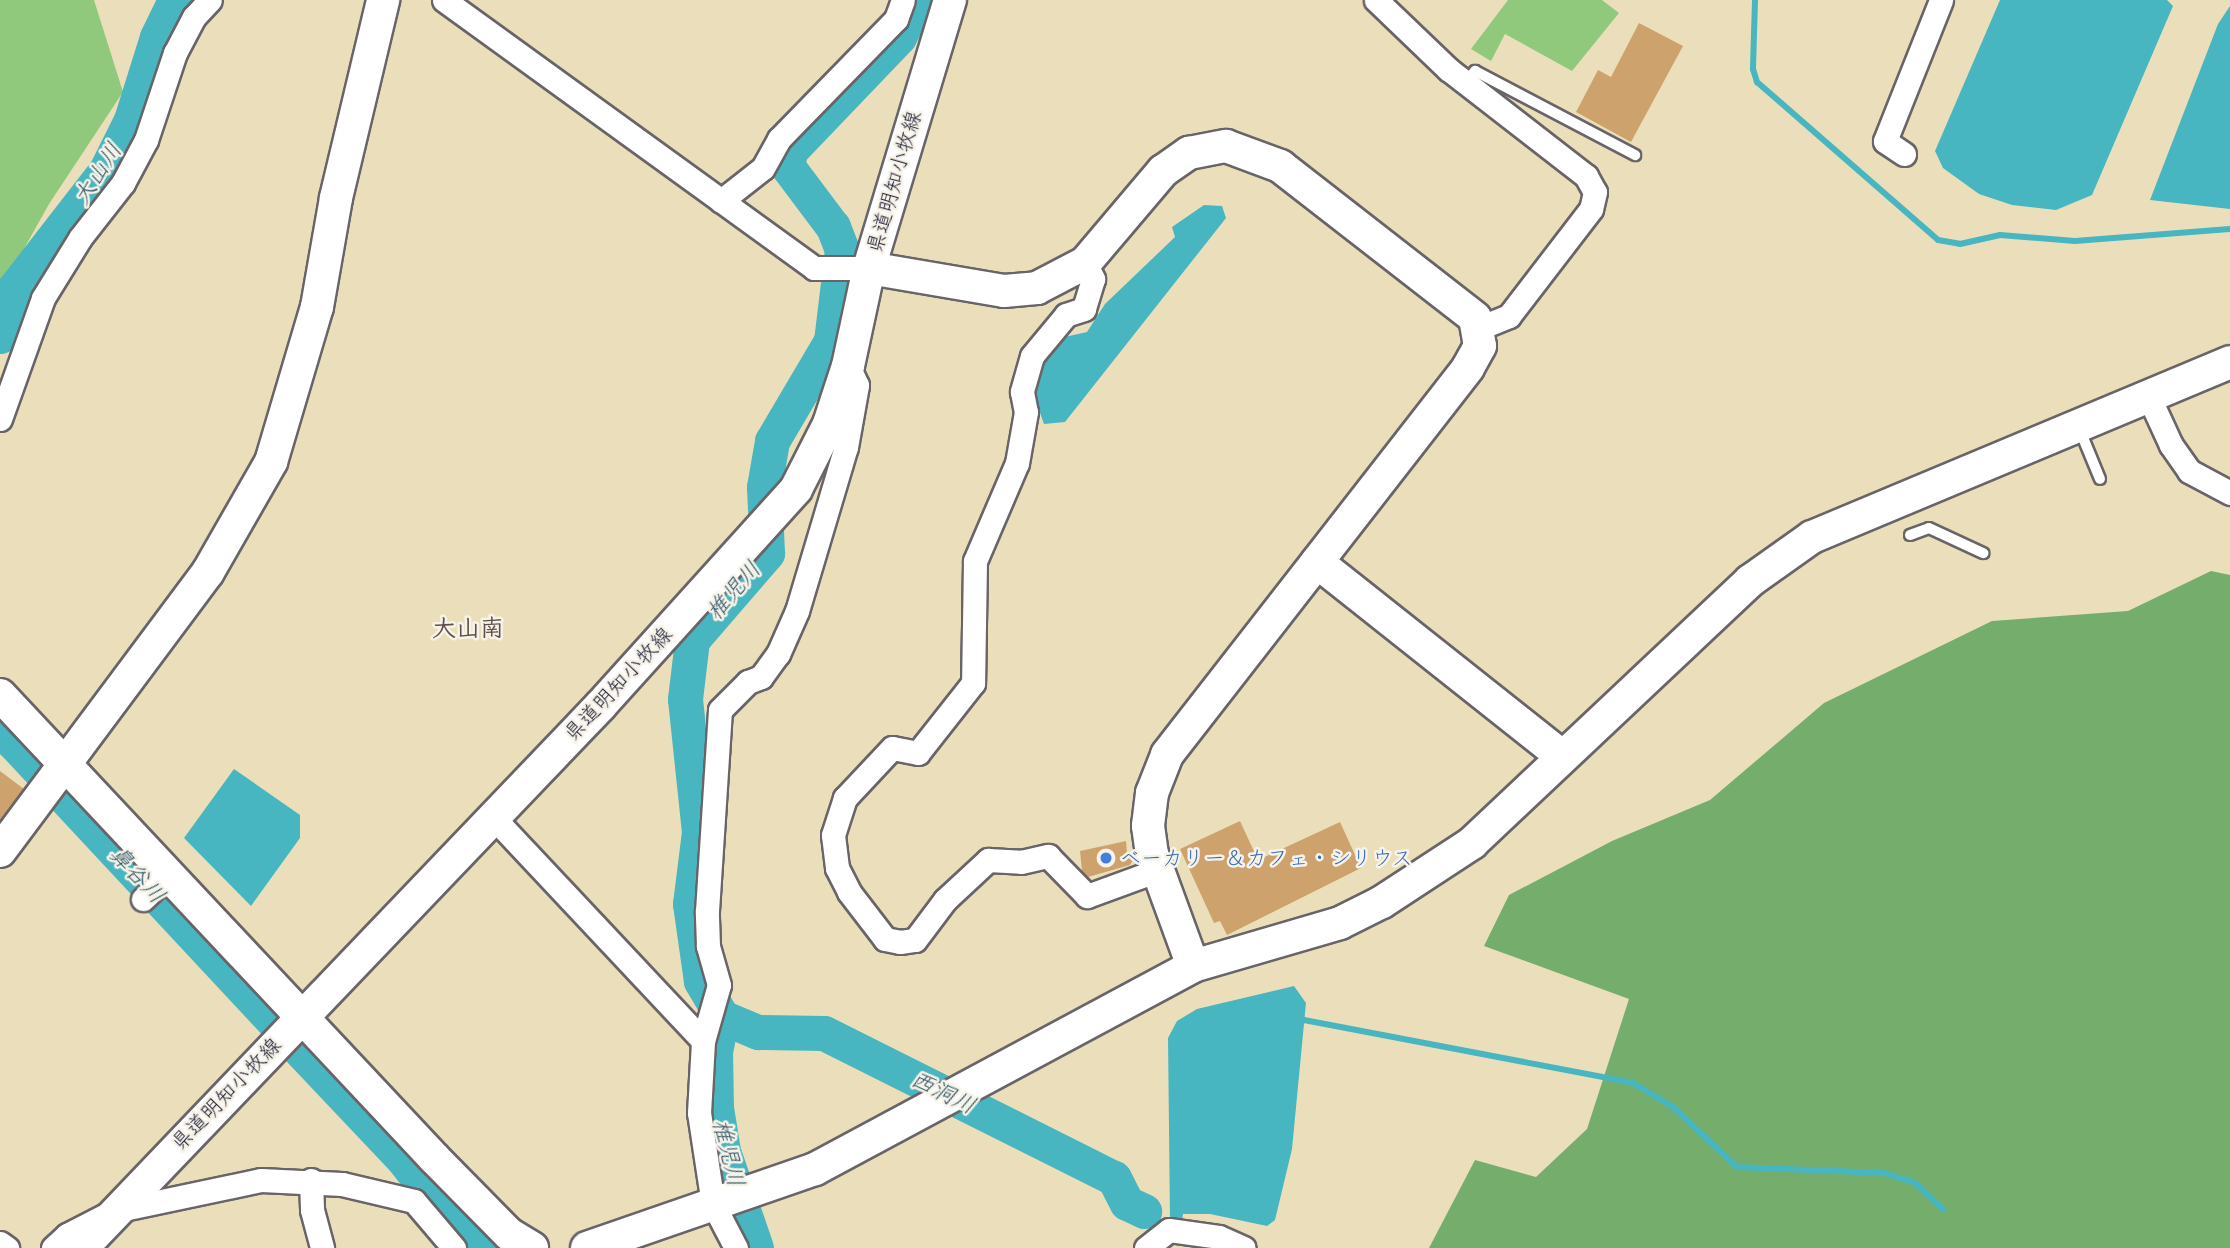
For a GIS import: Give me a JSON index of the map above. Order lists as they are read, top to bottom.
{
  "streets": {
    "street": ["県道明知小牧線"]
  },
  "districts": ["大山南"],
  "water": [
    "大山川",
    "椎児川",
    "鼻谷川",
    "西洞川"
  ],
  "places": ["ベーカリー＆カフェ・シリウス"]
}
